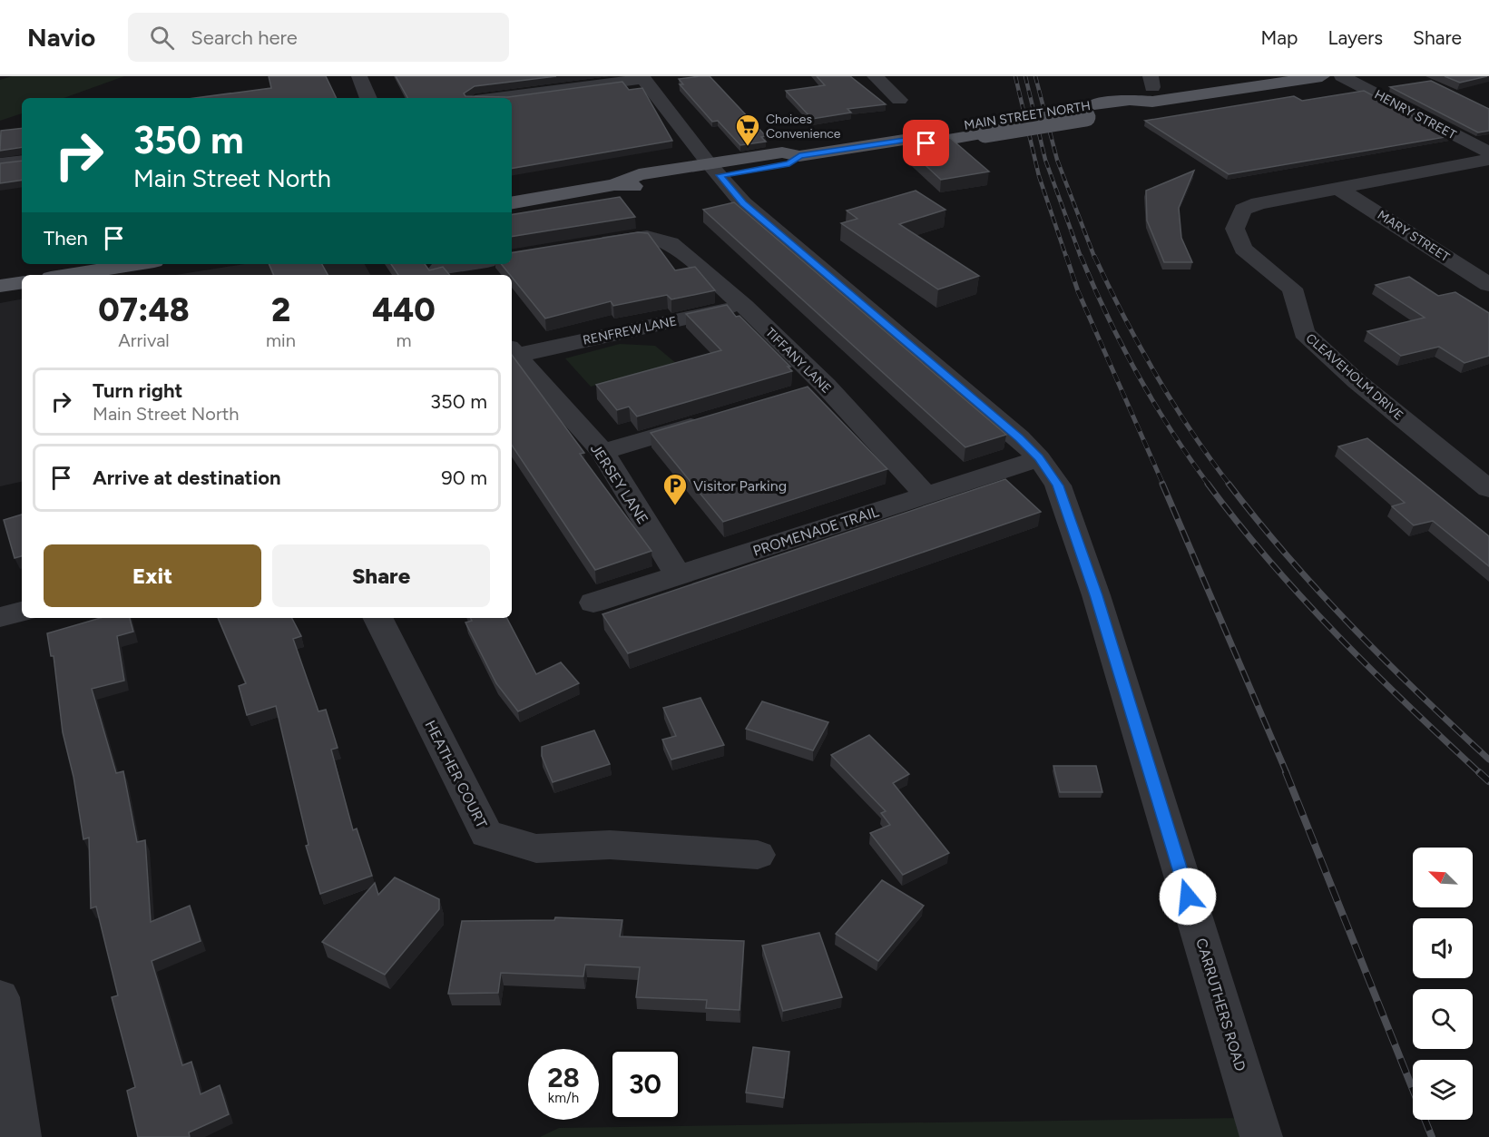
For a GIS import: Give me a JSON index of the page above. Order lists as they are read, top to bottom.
{
  "streets": {
    "main road": ["MAIN STREET NORTH"],
    "street": [
      "HENRY STREET",
      "MARY STREET",
      "RENFREW LANE",
      "TIFFANY LANE",
      "CLEAVEHOLM DRIVE",
      "JERSEY LANE",
      "PROMENADE TRAIL",
      "HEATHER COURT",
      "CARRUTHERS ROAD"
    ]
  },
  "crossings": [
    ["MAIN STREET NORTH", "CARRUTHERS ROAD"],
    ["MARY STREET", "CLEAVEHOLM DRIVE"],
    ["RENFREW LANE", "TIFFANY LANE"],
    ["RENFREW LANE", "JERSEY LANE"],
    ["TIFFANY LANE", "PROMENADE TRAIL"],
    ["JERSEY LANE", "PROMENADE TRAIL"],
    ["PROMENADE TRAIL", "CARRUTHERS ROAD"]
  ],
  "places": {
    "supermarket": ["Choices Convenience"],
    "parking": ["Visitor Parking"]
  },
  "north": "top left",
  "page": {
    "header": "Navio",
    "search": "Search here",
    "nav": ["Map", "Layers", "Share"],
    "turn": ["350 m", "Main Street North"],
    "then": "Then",
    "eta": [
      "07:48",
      "Arrival",
      "2",
      "min",
      "440",
      "m"
    ],
    "list": [
      {
        "name": "Turn right",
        "note": "Main Street North",
        "value": "350 m"
      },
      {
        "name": "Arrive at destination",
        "value": "90 m"
      }
    ],
    "buttons": ["Exit", "Share"],
    "speed": "28 km/h",
    "limit": "30"
  }
}
